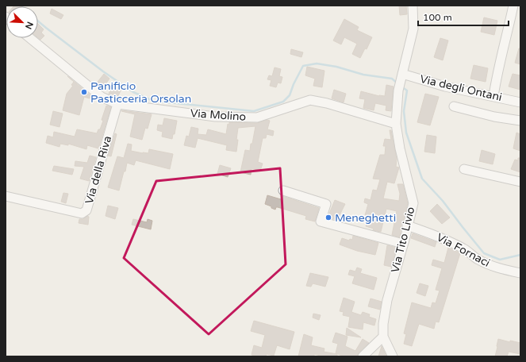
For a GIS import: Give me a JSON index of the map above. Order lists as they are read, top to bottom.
{
  "streets": {
    "street": [
      "Via degli Ontani",
      "Via Molino",
      "Via della Riva",
      "Via Tito Livio",
      "Via Fornaci"
    ]
  },
  "crossings": [
    ["Via degli Ontani", "Via Tito Livio"],
    ["Via Molino", "Via della Riva"],
    ["Via Molino", "Via Tito Livio"],
    ["Via Tito Livio", "Via Fornaci"]
  ],
  "places": ["Panificio Pasticceria Orsolan", "Meneghetti"],
  "scale_bar": "100 m",
  "north": "bottom right"
}
